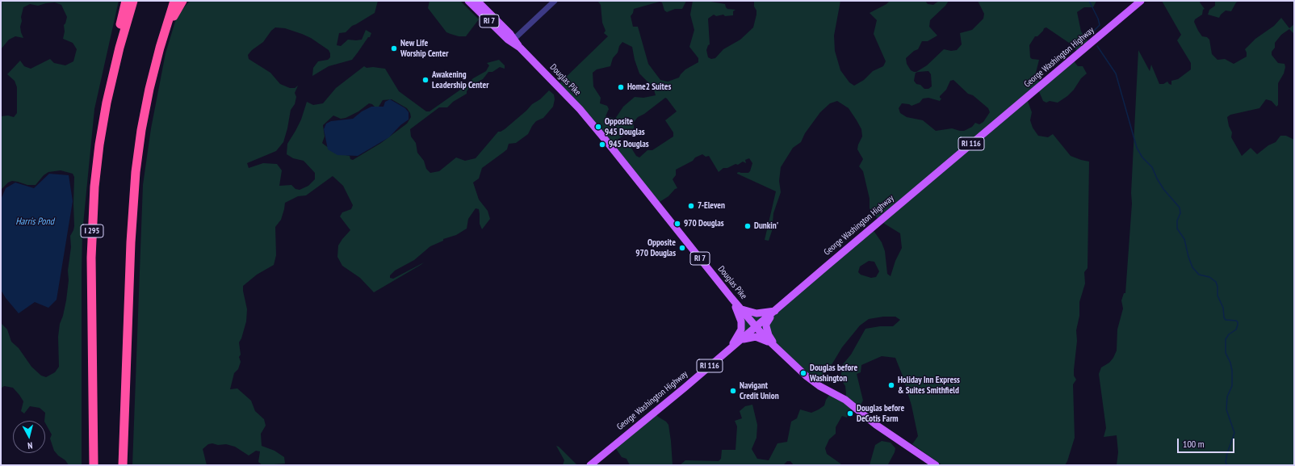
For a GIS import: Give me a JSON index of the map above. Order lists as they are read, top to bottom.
{
  "streets": {
    "highway": ["I 295"],
    "main road": [
      "RI 7",
      "George Washington Highway",
      "Douglas Pike",
      "RI 116"
    ]
  },
  "crossings": [
    ["George Washington Highway", "Douglas Pike"]
  ],
  "water": ["Harris Pond"],
  "places": [
    "New Life Worship Center",
    "Awakening Leadership Center",
    "Home2 Suites",
    "Opposite 945 Douglas",
    "945 Douglas",
    "7-Eleven",
    "970 Douglas",
    "Dunkin'",
    "Opposite 970 Douglas",
    "Douglas before Washington",
    "Holiday Inn Express & Suites Smithfield",
    "Navigant Credit Union",
    "Douglas before DeCotis Farm"
  ],
  "scale_bar": "100 m",
  "north": "bottom"
}
